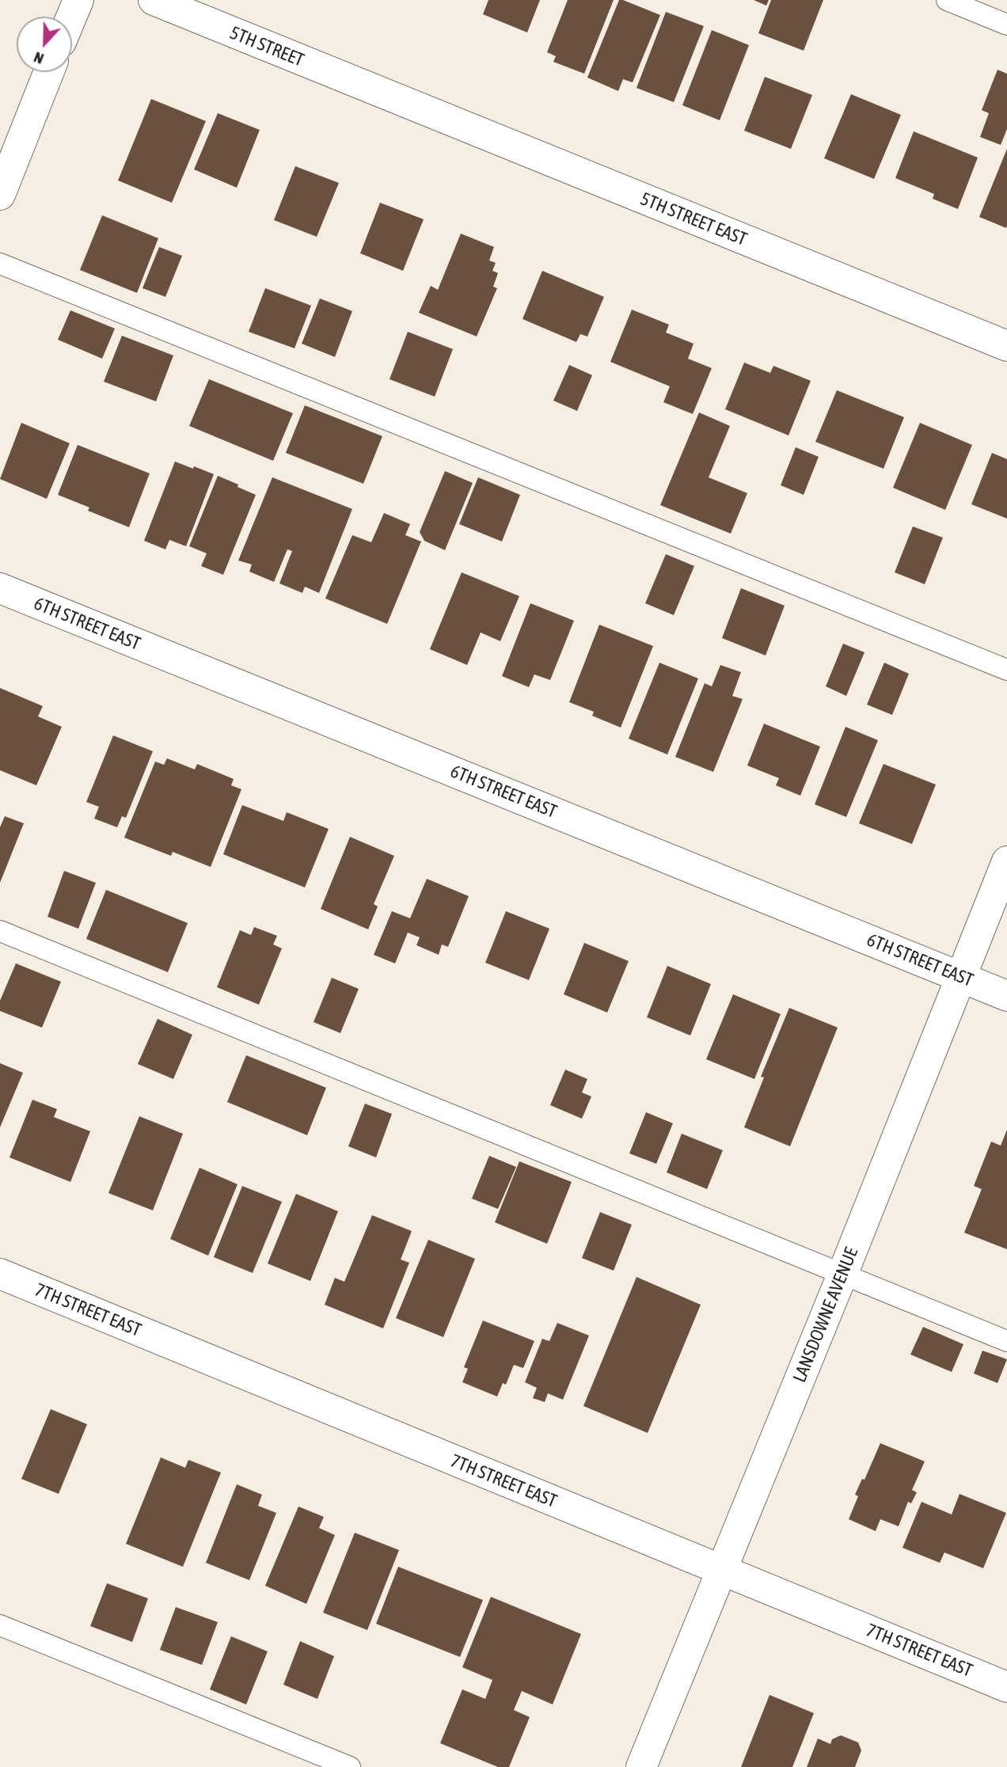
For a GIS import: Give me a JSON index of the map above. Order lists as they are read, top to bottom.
{
  "streets": {
    "street": [
      "5TH STREET",
      "5TH STREET EAST",
      "6TH STREET EAST",
      "7TH STREET EAST",
      "LANSDOWNE AVENUE"
    ]
  },
  "crossings": [
    ["5TH STREET", "5TH STREET EAST"],
    ["6TH STREET EAST", "LANSDOWNE AVENUE"],
    ["7TH STREET EAST", "LANSDOWNE AVENUE"]
  ],
  "north": "bottom"
}
